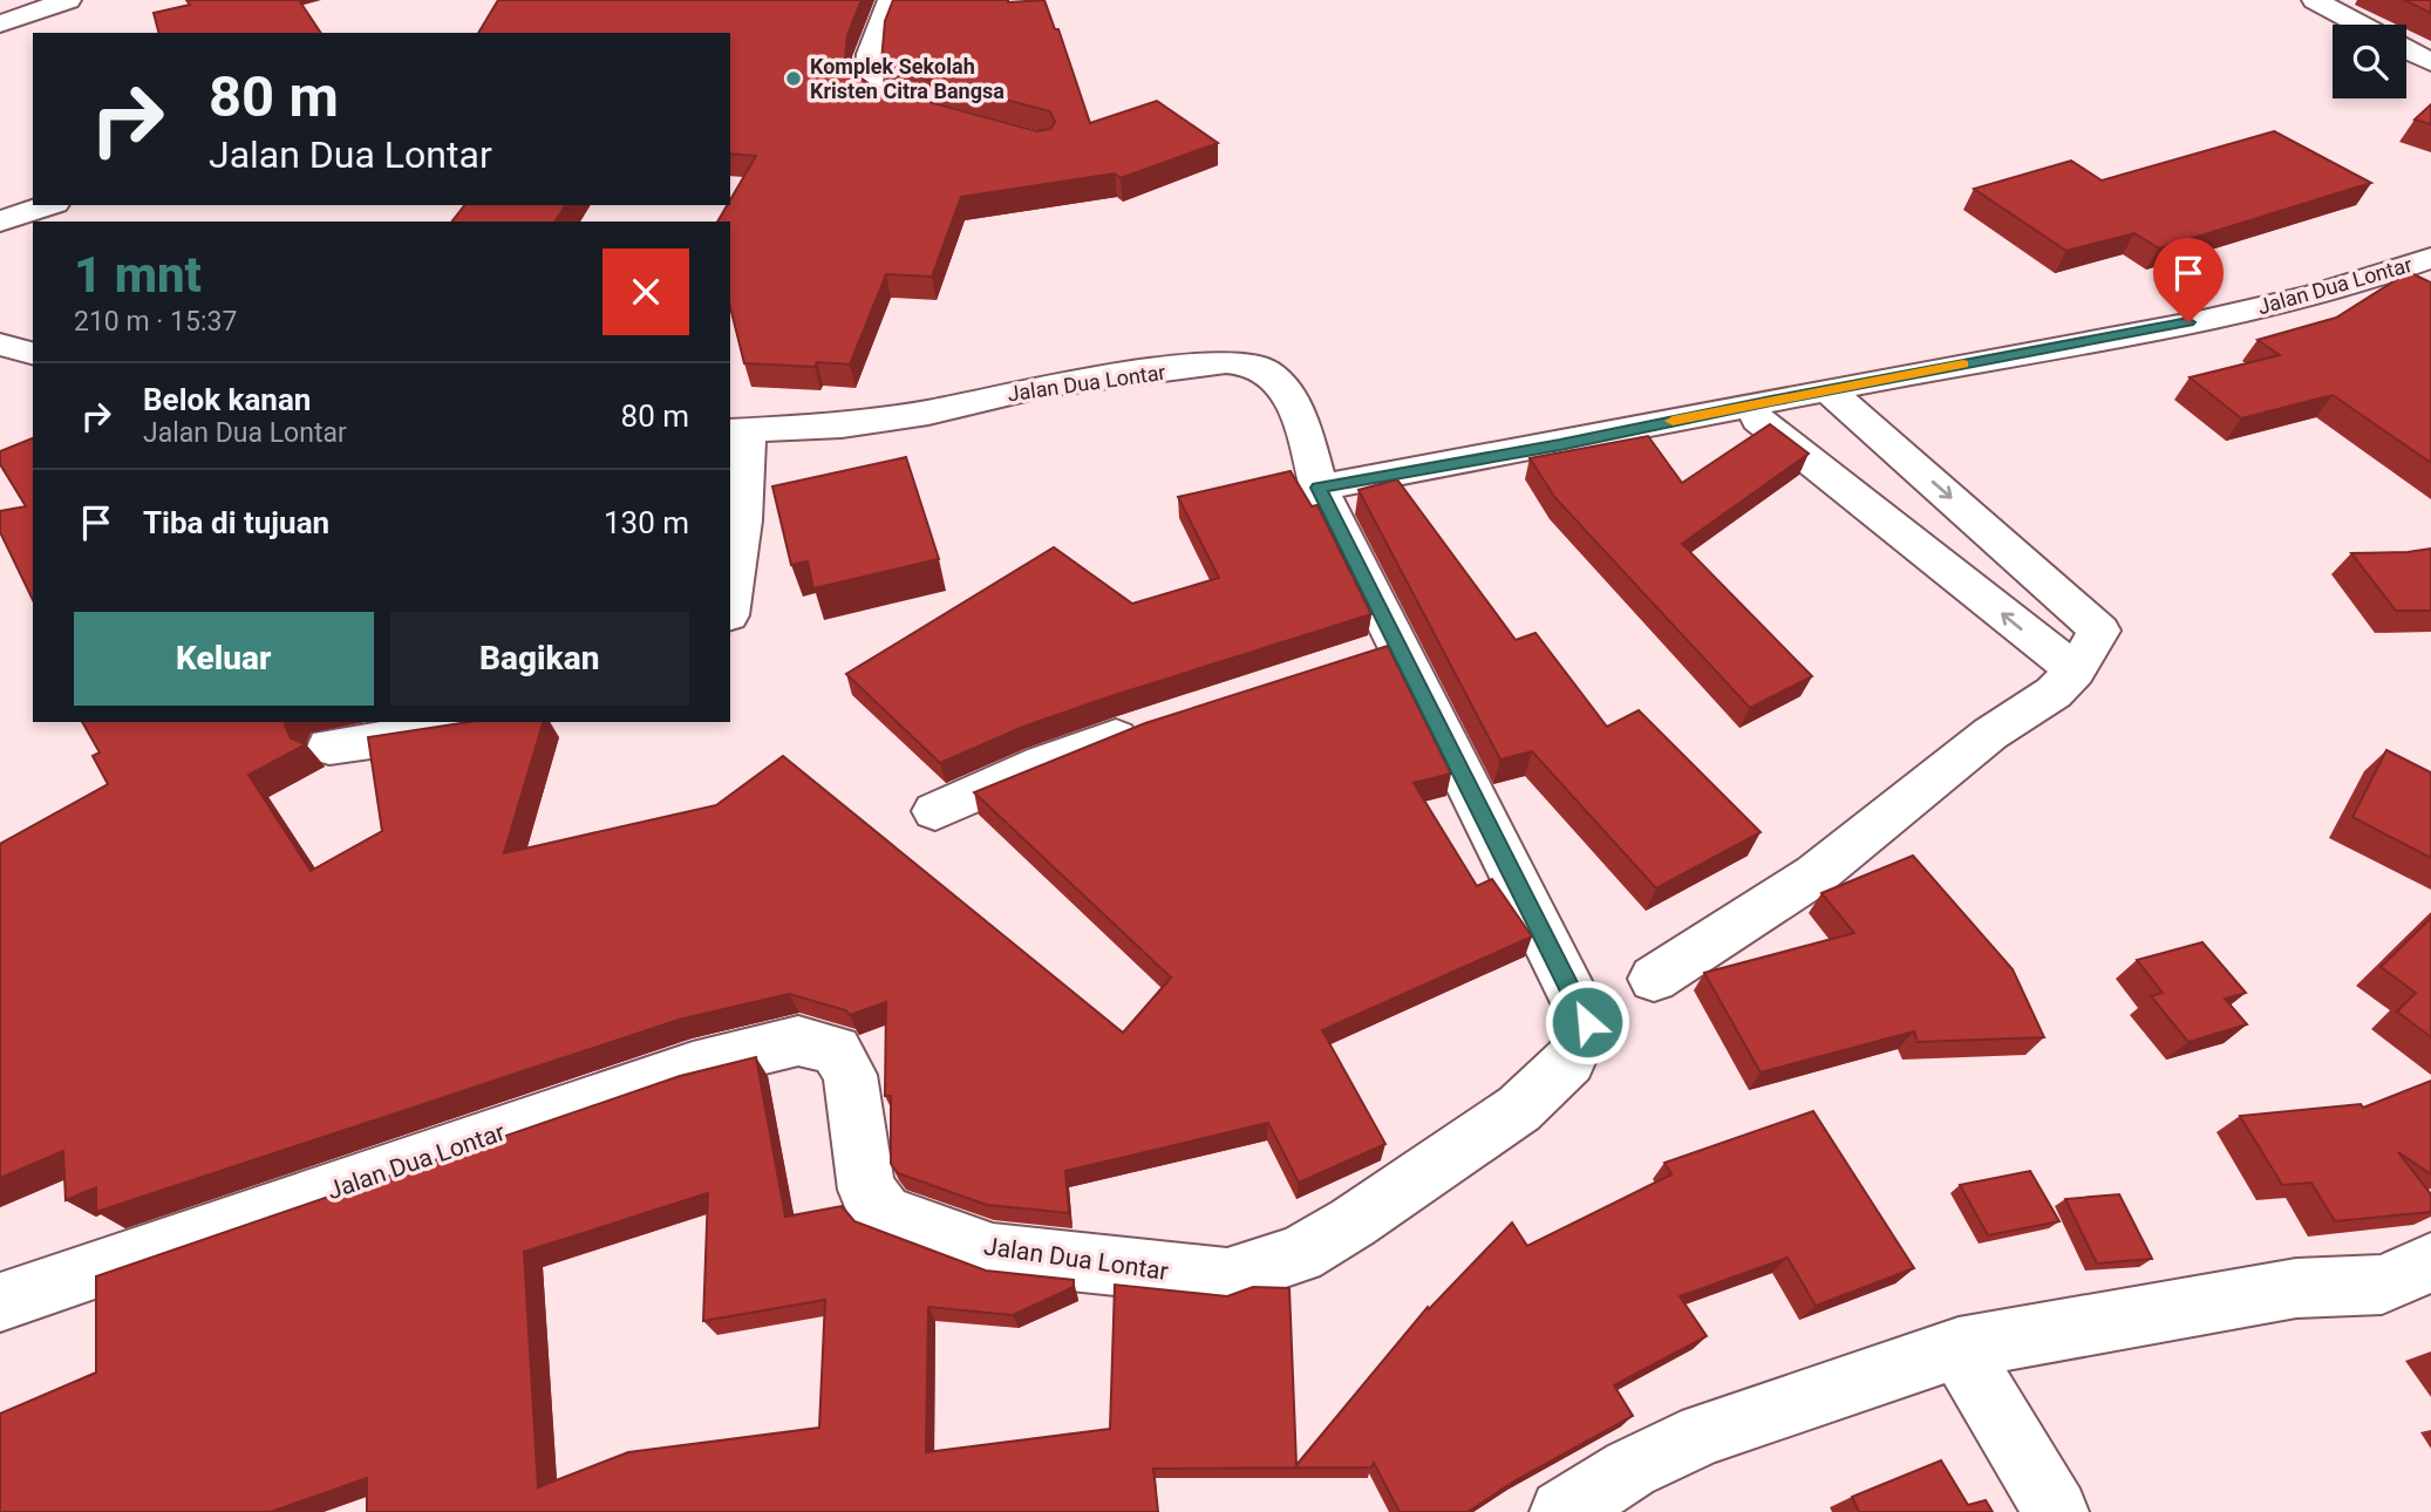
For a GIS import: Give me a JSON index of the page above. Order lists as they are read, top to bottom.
{
  "streets": {
    "street": ["Jalan Dua Lontar"]
  },
  "places": ["Komplek Sekolah Kristen Citra Bangsa"],
  "page": {
    "turn": ["80 m", "Jalan Dua Lontar"],
    "heading": ["1 mnt", "210 m · 15:37"],
    "list": [
      {
        "name": "Belok kanan",
        "note": "Jalan Dua Lontar",
        "value": "80 m"
      },
      {
        "name": "Tiba di tujuan",
        "value": "130 m"
      }
    ],
    "buttons": ["Keluar", "Bagikan"]
  }
}
